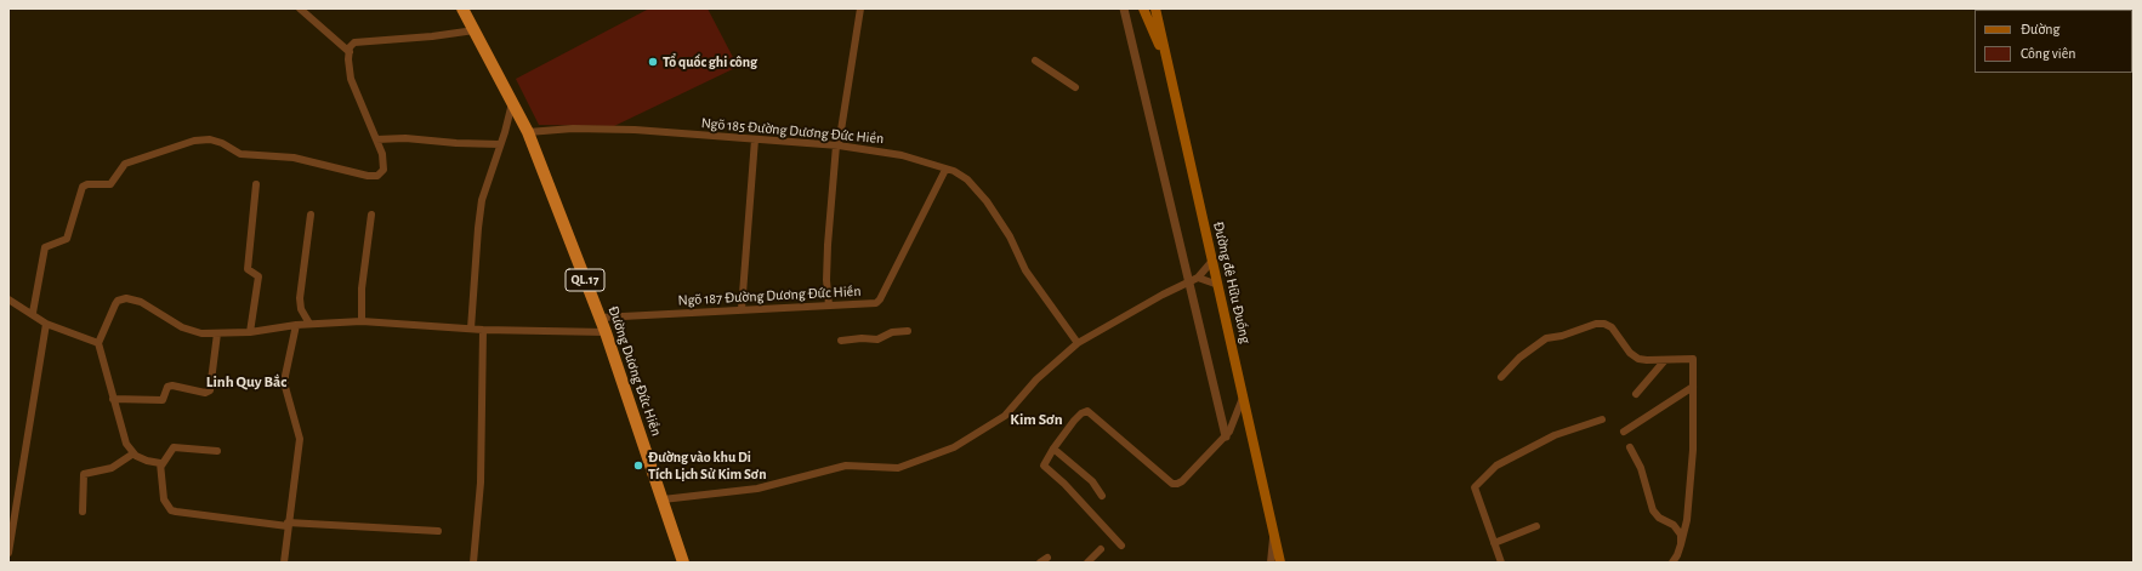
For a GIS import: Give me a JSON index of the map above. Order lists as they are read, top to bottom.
{
  "streets": {
    "highway": ["QL.17", "Đường Dương Đức Hiền"],
    "main road": ["Đường đê Hữu Đuống"],
    "street": ["Ngõ 185 Đường Dương Đức Hiền", "Ngõ 187 Đường Dương Đức Hiền"]
  },
  "crossings": [
    ["Ngõ 185 Đường Dương Đức Hiền", "Ngõ 187 Đường Dương Đức Hiền"],
    ["Ngõ 185 Đường Dương Đức Hiền", "Đường Dương Đức Hiền"],
    ["Ngõ 187 Đường Dương Đức Hiền", "Đường Dương Đức Hiền"]
  ],
  "districts": ["Linh Quy Bắc", "Kim Sơn"],
  "places": ["Tổ quốc ghi công", "Đường vào khu Di Tích Lịch Sử Kim Sơn"],
  "legend": ["Đường", "Công viên"]
}
